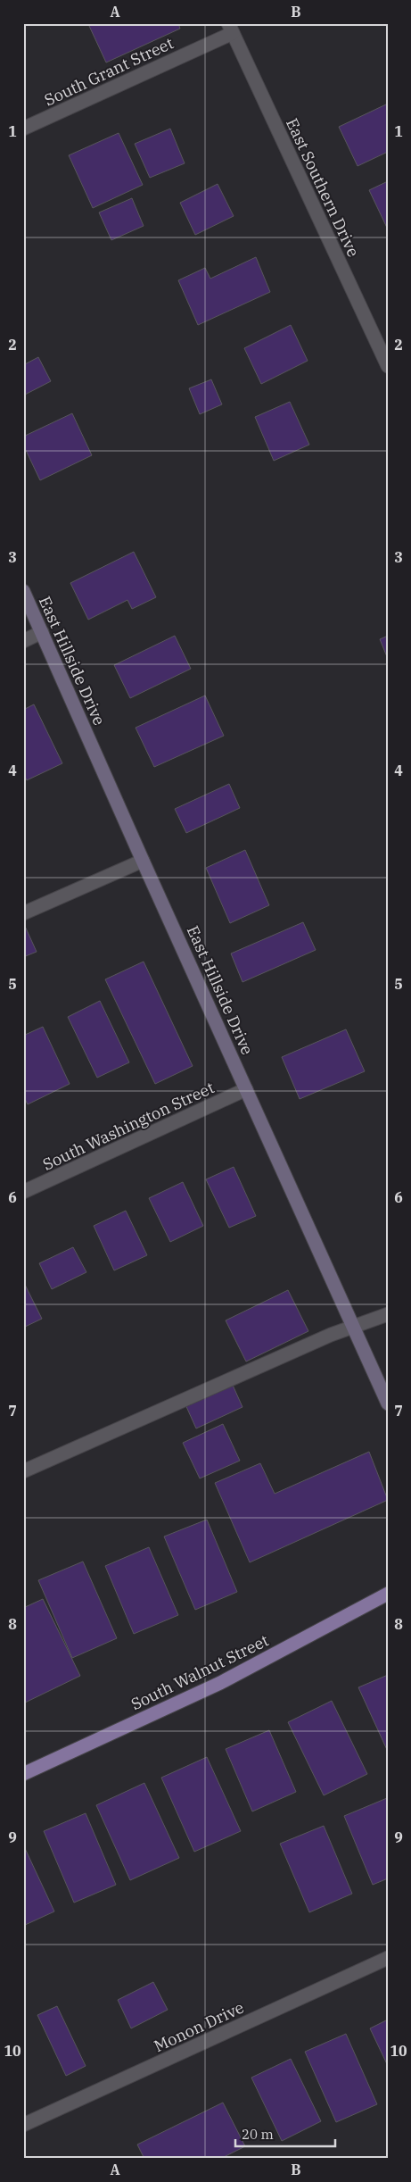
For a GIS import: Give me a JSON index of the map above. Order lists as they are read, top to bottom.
{
  "streets": {
    "main road": ["East Hillside Drive", "South Walnut Street"],
    "street": [
      "South Grant Street",
      "East Southern Drive",
      "South Washington Street",
      "Monon Drive"
    ]
  },
  "crossings": [
    ["South Grant Street", "East Southern Drive"],
    ["East Hillside Drive", "South Washington Street"]
  ],
  "scale_bar": "20 m",
  "grid": {
    "columns": ["A", "B"],
    "rows": [
      "1",
      "2",
      "3",
      "4",
      "5",
      "6",
      "7",
      "8",
      "9",
      "10"
    ]
  }
}
